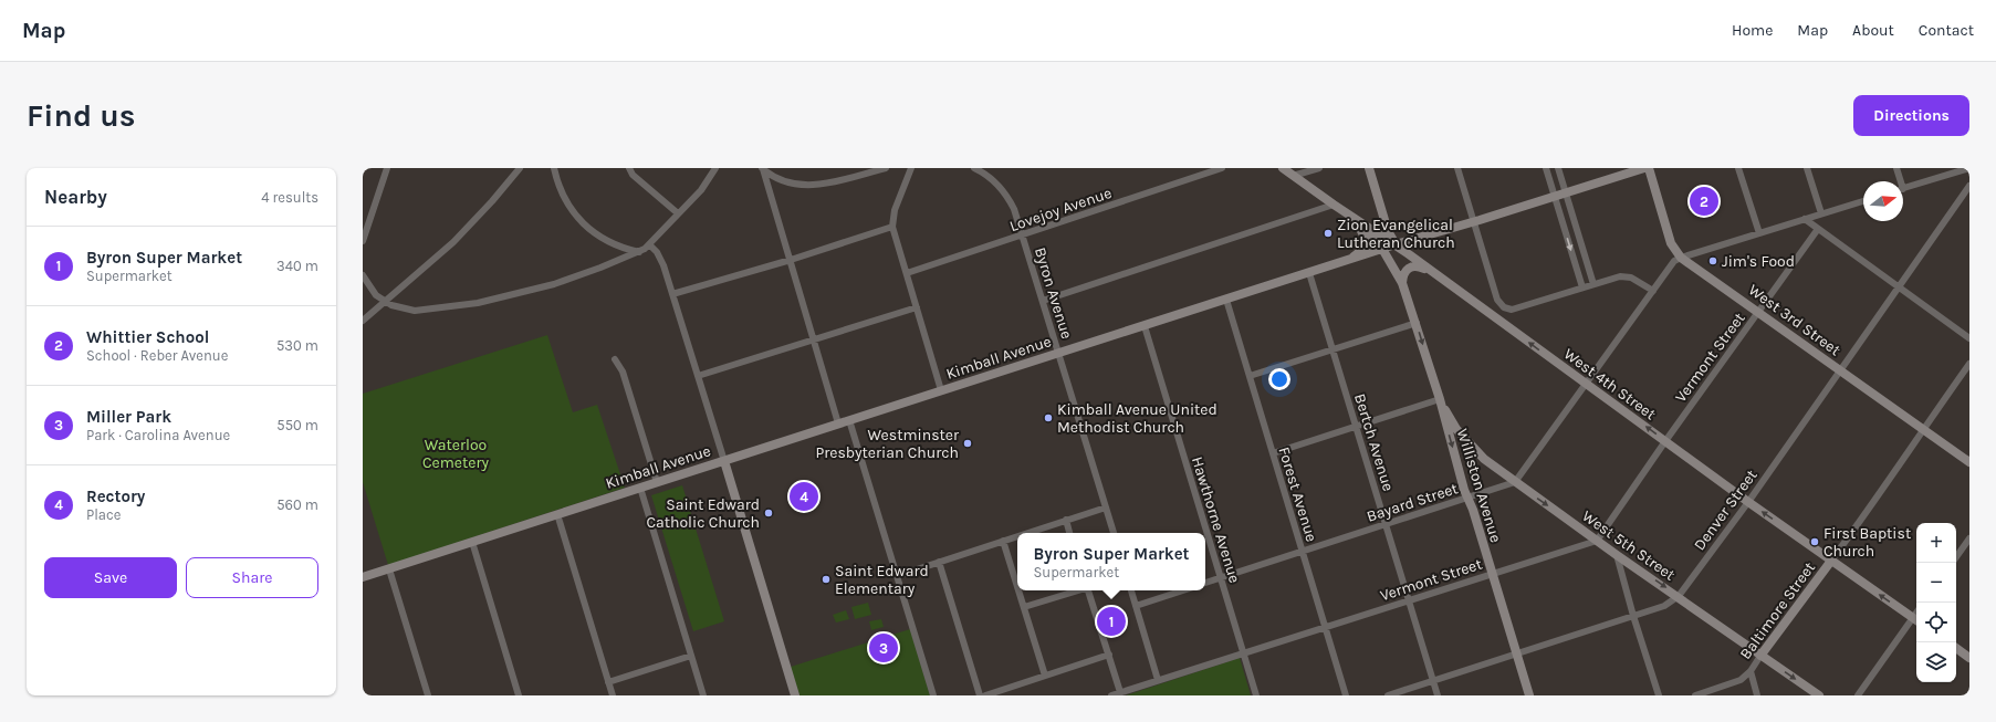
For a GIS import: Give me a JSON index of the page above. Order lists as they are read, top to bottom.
{
  "streets": {
    "main road": [
      "West 3rd Street",
      "Kimball Avenue",
      "West 4th Street",
      "Williston Avenue",
      "West 5th Street",
      "Baltimore Street"
    ],
    "street": [
      "Lovejoy Avenue",
      "Byron Avenue",
      "Vermont Street",
      "Bertch Avenue",
      "Forest Avenue",
      "Bayard Street",
      "Denver Street",
      "Hawthorne Avenue"
    ]
  },
  "crossings": [
    ["Lovejoy Avenue", "Byron Avenue"],
    ["Byron Avenue", "Kimball Avenue"],
    ["West 3rd Street", "Vermont Street"],
    ["West 3rd Street", "Denver Street"],
    ["West 3rd Street", "Baltimore Street"],
    ["Kimball Avenue", "West 4th Street"],
    ["Kimball Avenue", "Bertch Avenue"],
    ["Kimball Avenue", "Williston Avenue"],
    ["Kimball Avenue", "Forest Avenue"],
    ["Kimball Avenue", "Hawthorne Avenue"],
    ["Vermont Street", "West 4th Street"],
    ["Vermont Street", "Bertch Avenue"],
    ["Vermont Street", "Williston Avenue"],
    ["Vermont Street", "Forest Avenue"],
    ["Vermont Street", "Hawthorne Avenue"],
    ["Vermont Street", "West 5th Street"],
    ["West 4th Street", "Williston Avenue"],
    ["West 4th Street", "Denver Street"],
    ["West 4th Street", "Baltimore Street"],
    ["Bertch Avenue", "Bayard Street"],
    ["Bertch Avenue", "Denver Street"],
    ["Williston Avenue", "Bayard Street"],
    ["Williston Avenue", "Denver Street"],
    ["Williston Avenue", "West 5th Street"],
    ["Forest Avenue", "Bayard Street"],
    ["Bayard Street", "Hawthorne Avenue"],
    ["Bayard Street", "West 5th Street"],
    ["Denver Street", "West 5th Street"],
    ["West 5th Street", "Baltimore Street"]
  ],
  "one_way": ["West 4th Street", "West 5th Street"],
  "parks": ["Waterloo Cemetery"],
  "places": [
    "Zion Evangelical Lutheran Church",
    "Jim's Food",
    "Kimball Avenue United Methodist Church",
    "Westminster Presbyterian Church",
    "Saint Edward Catholic Church",
    "First Baptist Church",
    "Saint Edward Elementary"
  ],
  "north": "right",
  "page": {
    "header": "Map",
    "nav": [
      "Home",
      "Map",
      "About",
      "Contact"
    ],
    "buttons": [
      "Directions",
      ["Save", "Share"]
    ],
    "title": "Find us",
    "heading": ["Nearby", "4 results"],
    "pins": [
      "2",
      "4",
      "1",
      "3"
    ],
    "list": [
      {
        "mark": "1",
        "name": "Byron Super Market",
        "note": "Supermarket",
        "value": "340 m"
      },
      {
        "mark": "2",
        "name": "Whittier School",
        "note": "School · Reber Avenue",
        "value": "530 m"
      },
      {
        "mark": "3",
        "name": "Miller Park",
        "note": "Park · Carolina Avenue",
        "value": "550 m"
      },
      {
        "mark": "4",
        "name": "Rectory",
        "note": "Place",
        "value": "560 m"
      }
    ],
    "map_buttons": ["+", "−"],
    "popup": ["Byron Super Market", "Supermarket"]
  }
}
